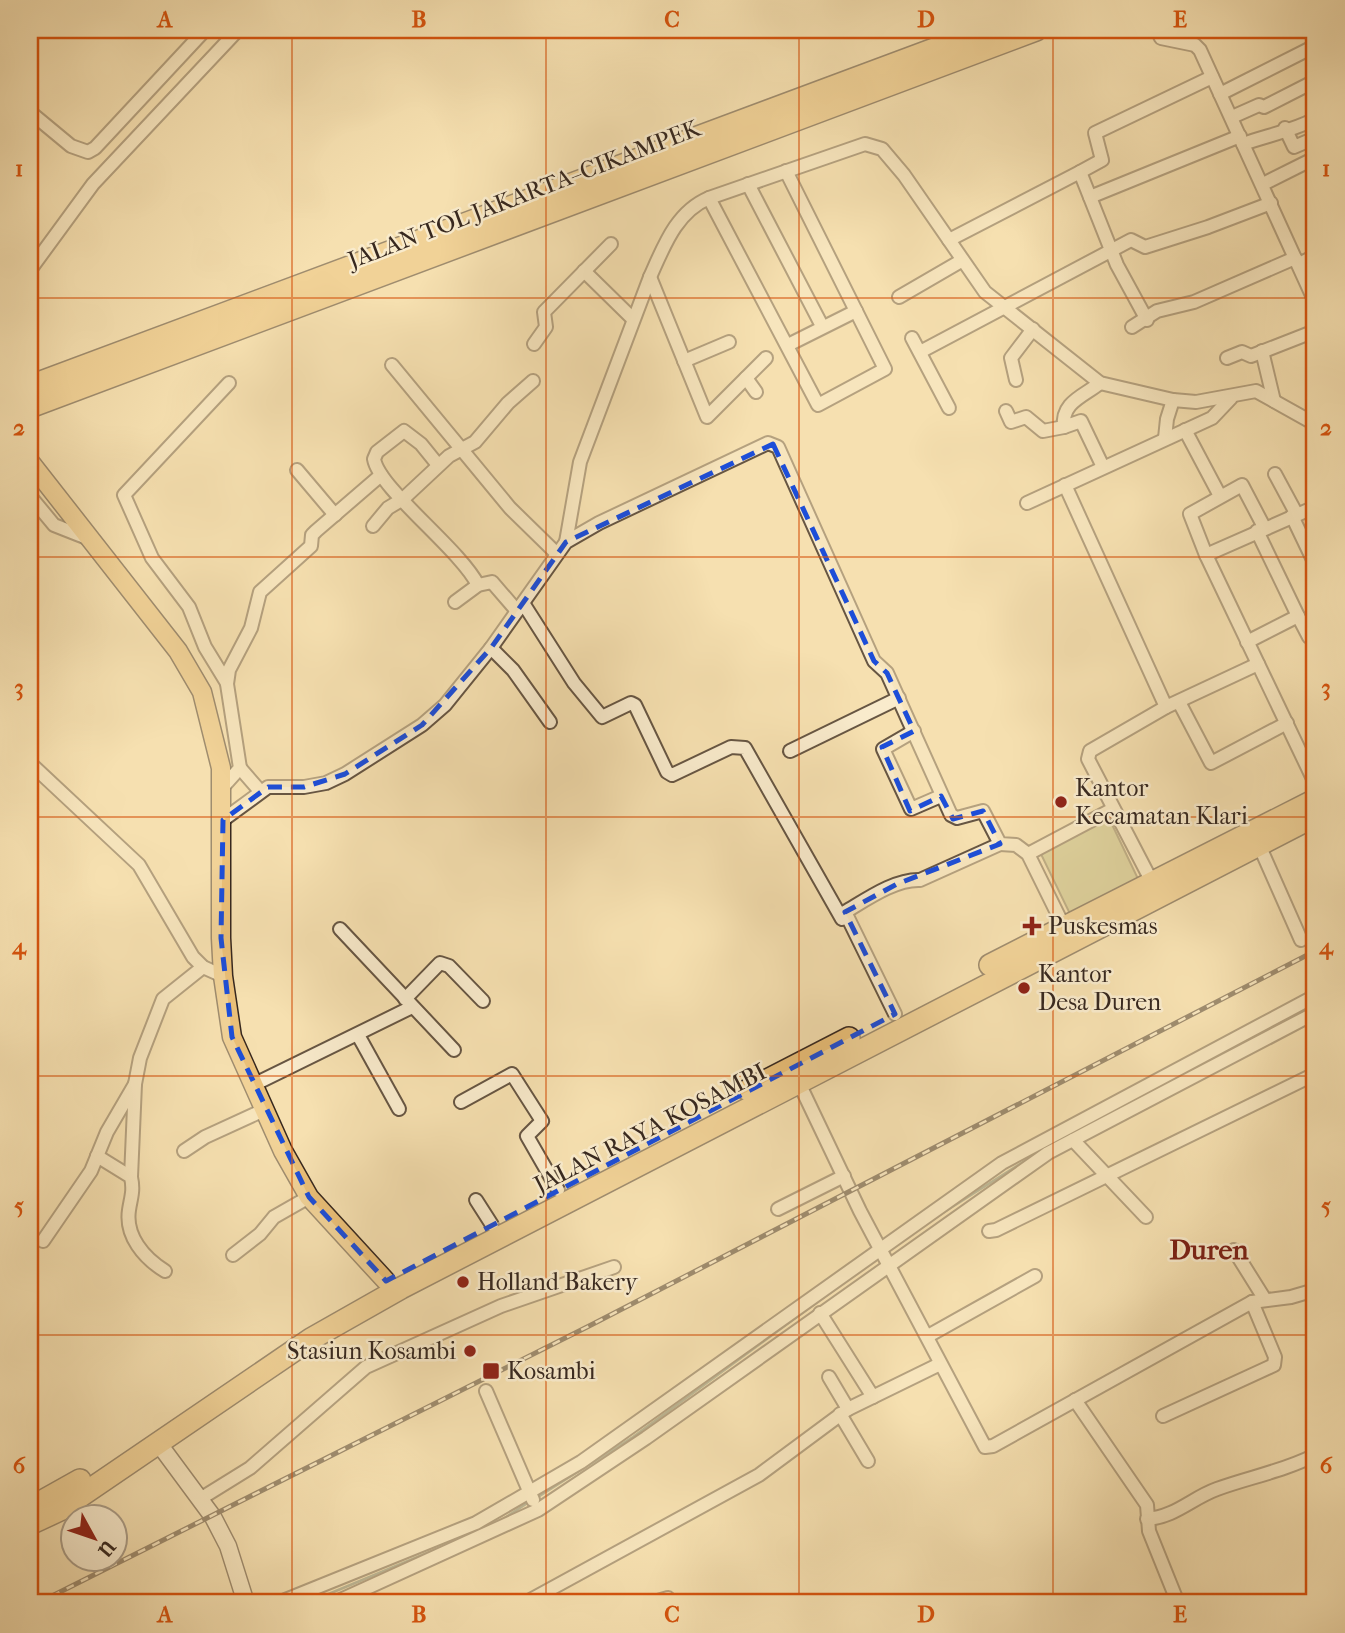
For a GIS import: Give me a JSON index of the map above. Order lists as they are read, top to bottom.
{
  "streets": {
    "highway": ["JALAN TOL JAKARTA–CIKAMPEK", "JALAN RAYA KOSAMBI"]
  },
  "districts": ["Duren"],
  "places": {
    "other": [
      "Kantor Kecamatan Klari",
      "Kantor Desa Duren",
      "Holland Bakery",
      "Stasiun Kosambi"
    ],
    "health": ["Puskesmas"],
    "transit": ["Kosambi"]
  },
  "north": "bottom right",
  "grid": {
    "columns": [
      "A",
      "B",
      "C",
      "D",
      "E"
    ],
    "rows": [
      "1",
      "2",
      "3",
      "4",
      "5",
      "6"
    ]
  }
}
